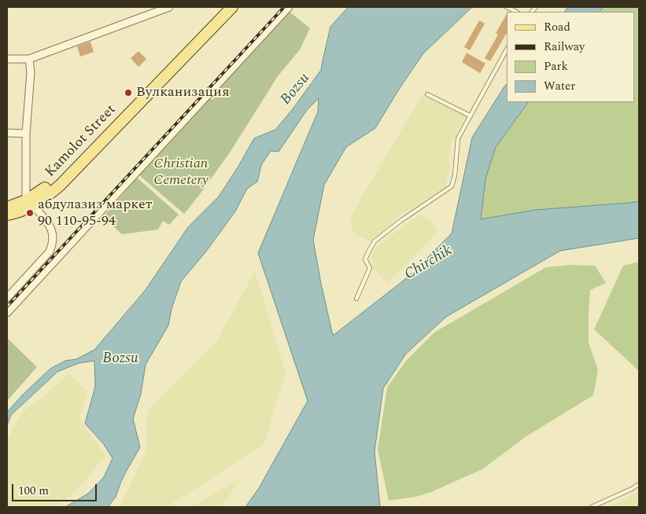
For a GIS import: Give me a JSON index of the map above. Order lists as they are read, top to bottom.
{
  "streets": {
    "main road": ["Kamolot Street"]
  },
  "water": ["Bozsu", "Chirchik"],
  "parks": ["Christian Cemetery"],
  "places": ["Вулканизация", "абдулазиз маркет 90 110-95-94"],
  "legend": [
    "Road",
    "Railway",
    "Park",
    "Water"
  ],
  "scale_bar": "100 m"
}
